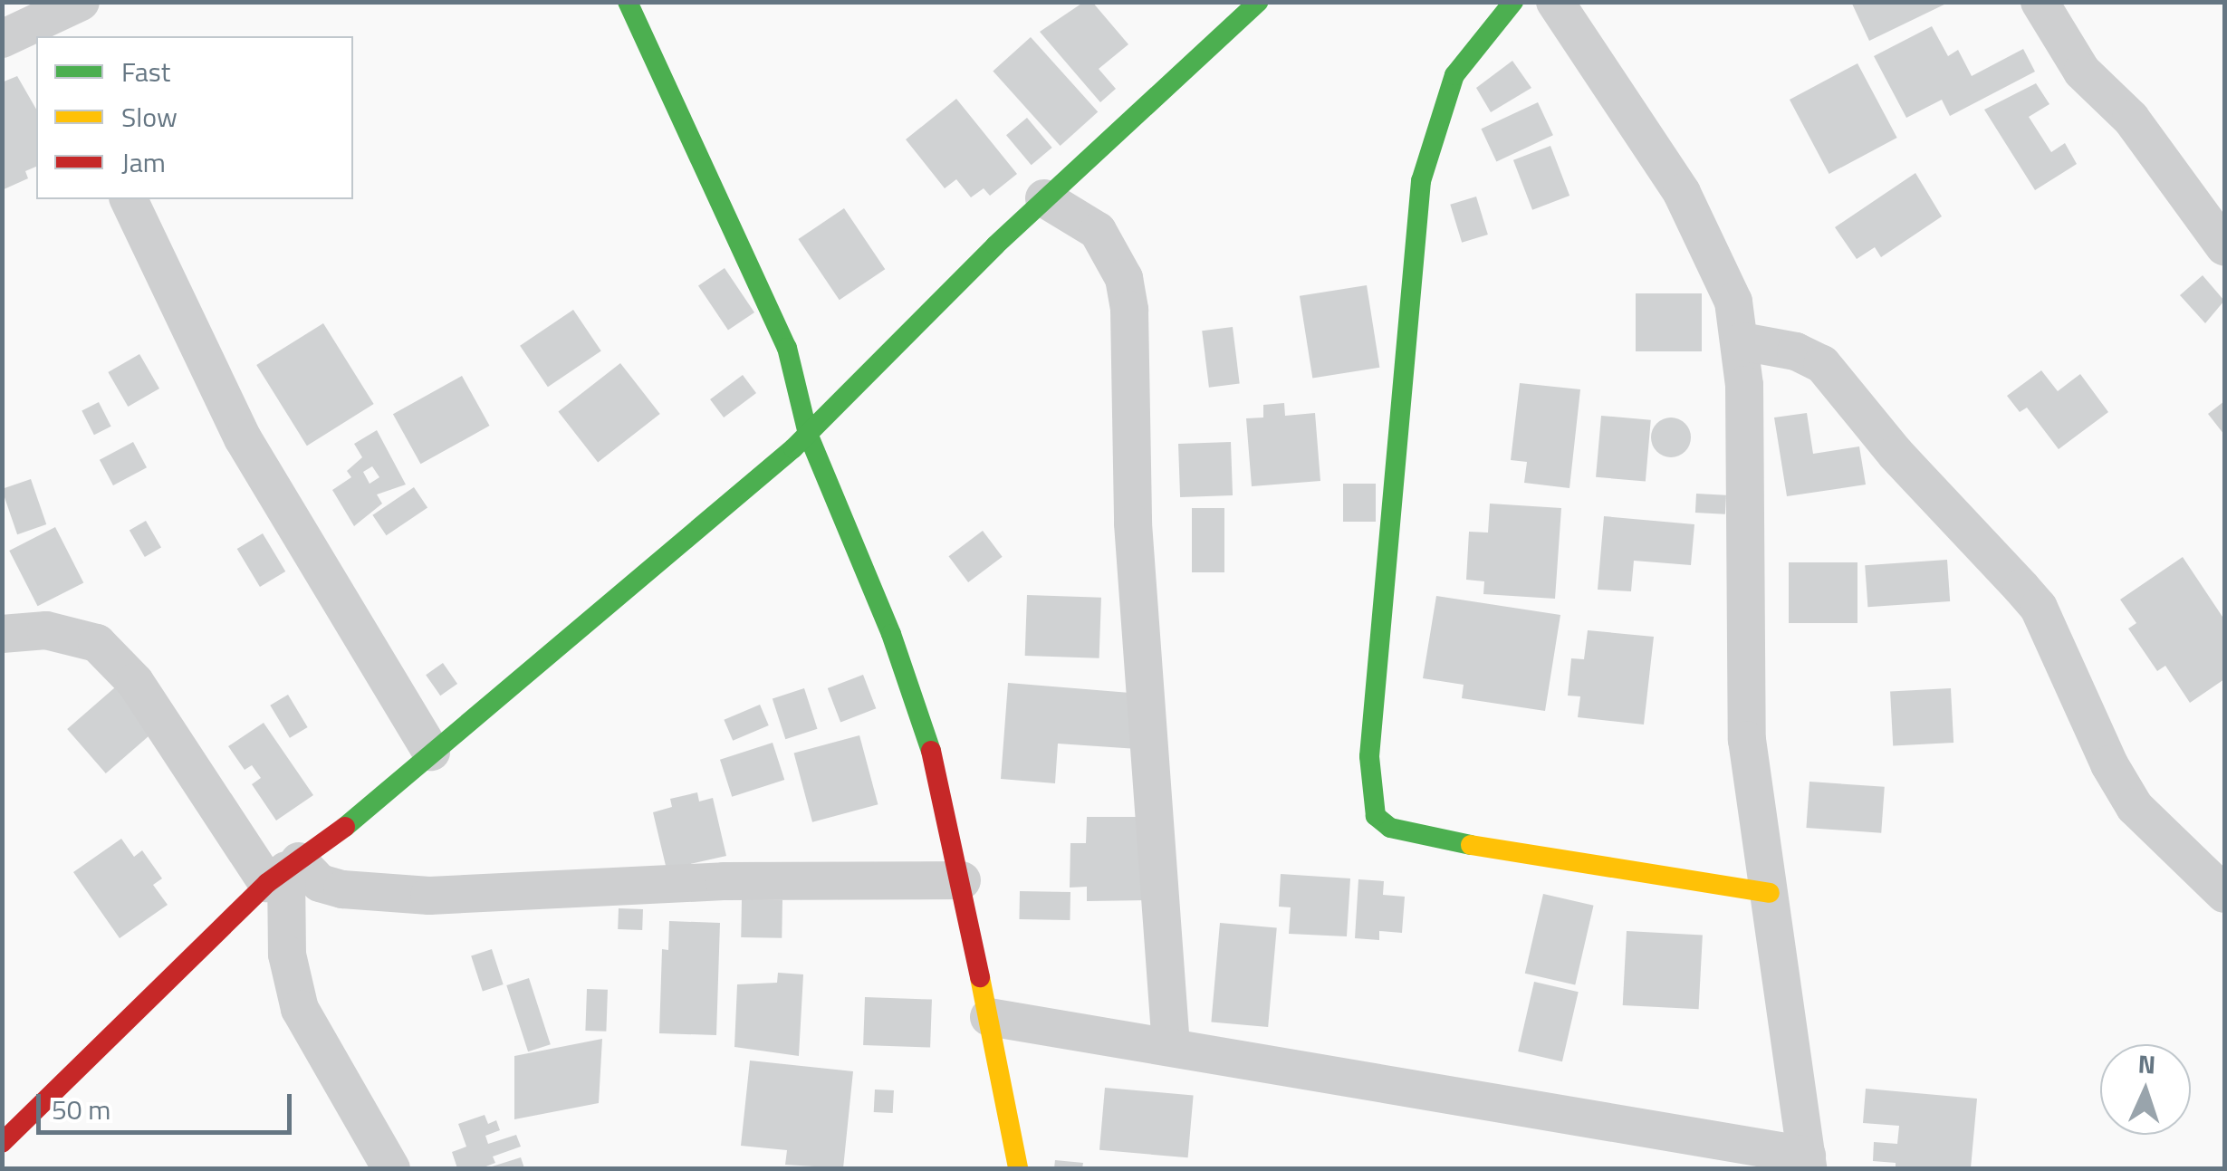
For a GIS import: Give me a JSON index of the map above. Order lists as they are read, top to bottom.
{
  "legend": ["Fast", "Slow", "Jam"],
  "scale_bar": "50 m",
  "north": "top"
}
